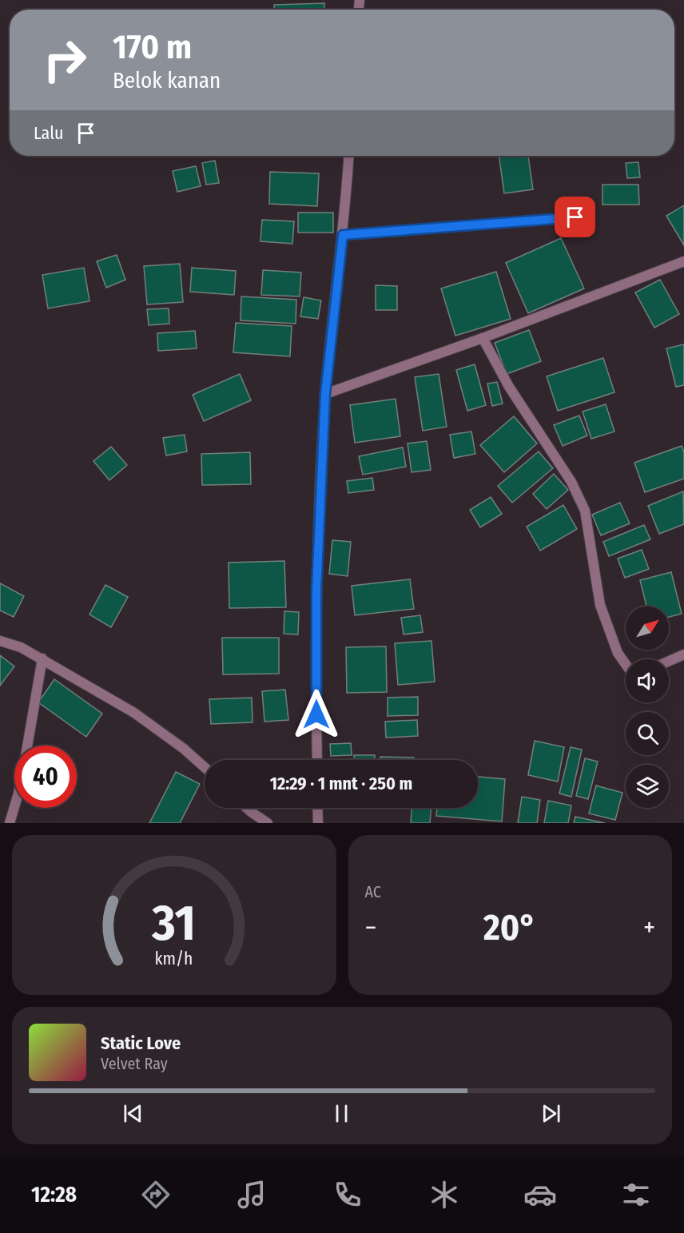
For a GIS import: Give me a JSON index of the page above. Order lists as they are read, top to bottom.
{
  "north": "top right",
  "page": {
    "turn": ["170 m", "Belok kanan"],
    "then": "Lalu",
    "limit": "40",
    "trip": "12:29 · 1 mnt · 250 m",
    "tile": "AC",
    "heat": ["−", "20°", "+"],
    "song": ["Static Love", "Velvet Ray"],
    "tabs": "12:28",
    "gauge": ["31", "km/h"]
  }
}
